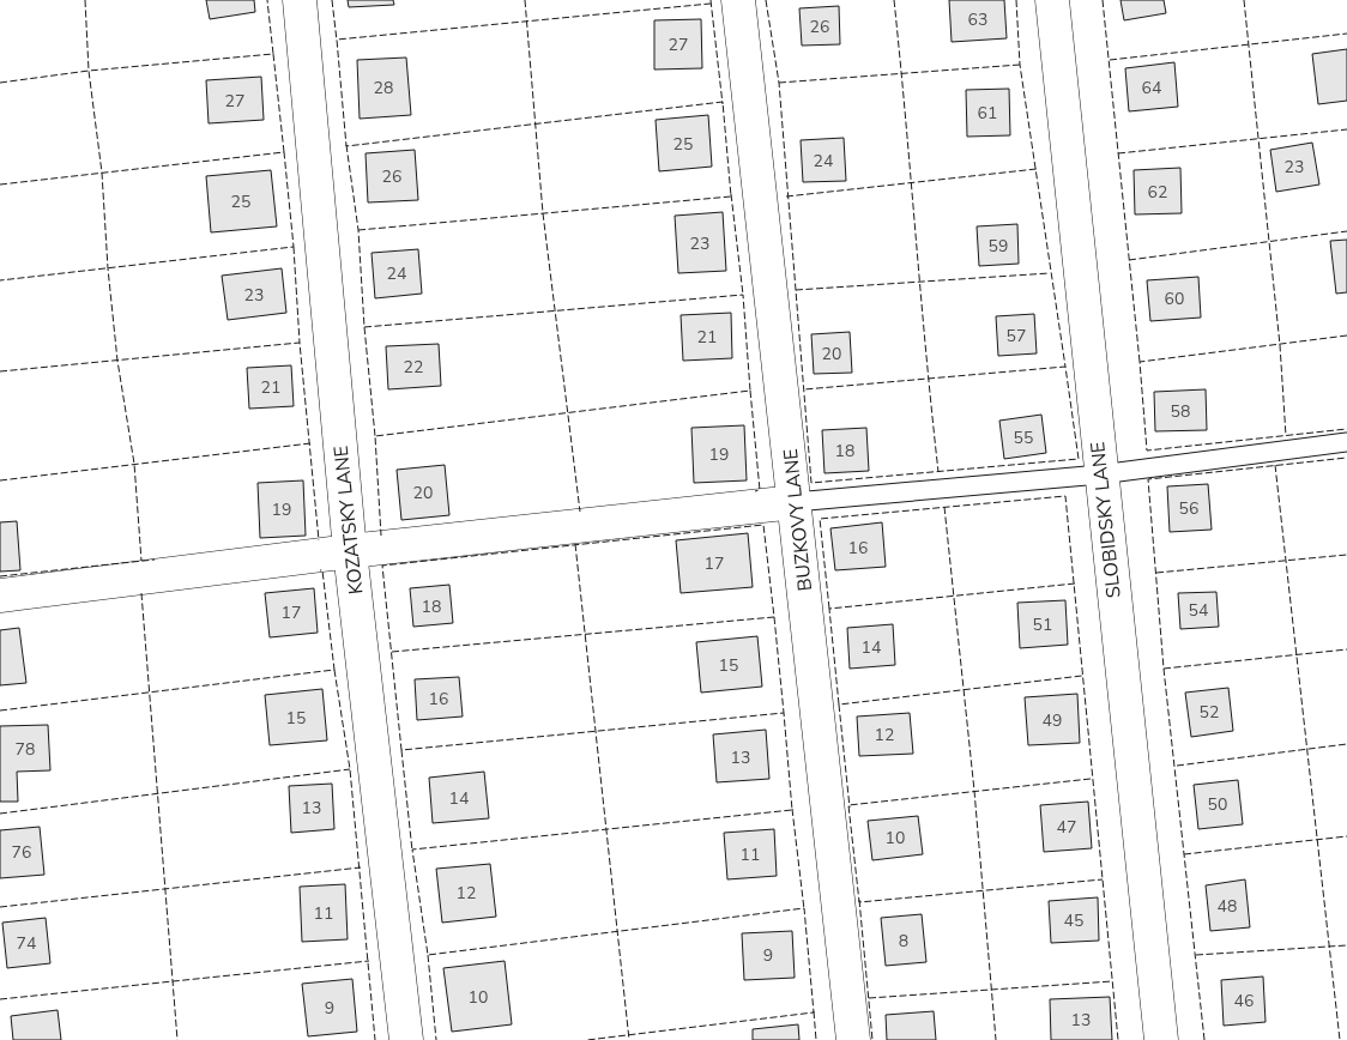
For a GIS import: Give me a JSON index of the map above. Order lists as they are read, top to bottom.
{
  "streets": {
    "street": ["KOZATSKY LANE", "BUZKOVY LANE", "SLOBIDSKY LANE"]
  },
  "house_numbers": [
    "63",
    "26",
    "27",
    "28",
    "64",
    "27",
    "61",
    "25",
    "24",
    "23",
    "26",
    "62",
    "25",
    "23",
    "59",
    "24",
    "23",
    "60",
    "57",
    "21",
    "20",
    "22",
    "21",
    "58",
    "55",
    "18",
    "19",
    "20",
    "56",
    "19",
    "16",
    "17",
    "18",
    "54",
    "17",
    "51",
    "14",
    "15",
    "16",
    "52",
    "15",
    "49",
    "12",
    "78",
    "13",
    "14",
    "50",
    "13",
    "47",
    "10",
    "76",
    "11",
    "12",
    "48",
    "11",
    "45",
    "8",
    "74",
    "9",
    "10",
    "46",
    "9",
    "13"
  ]
}
